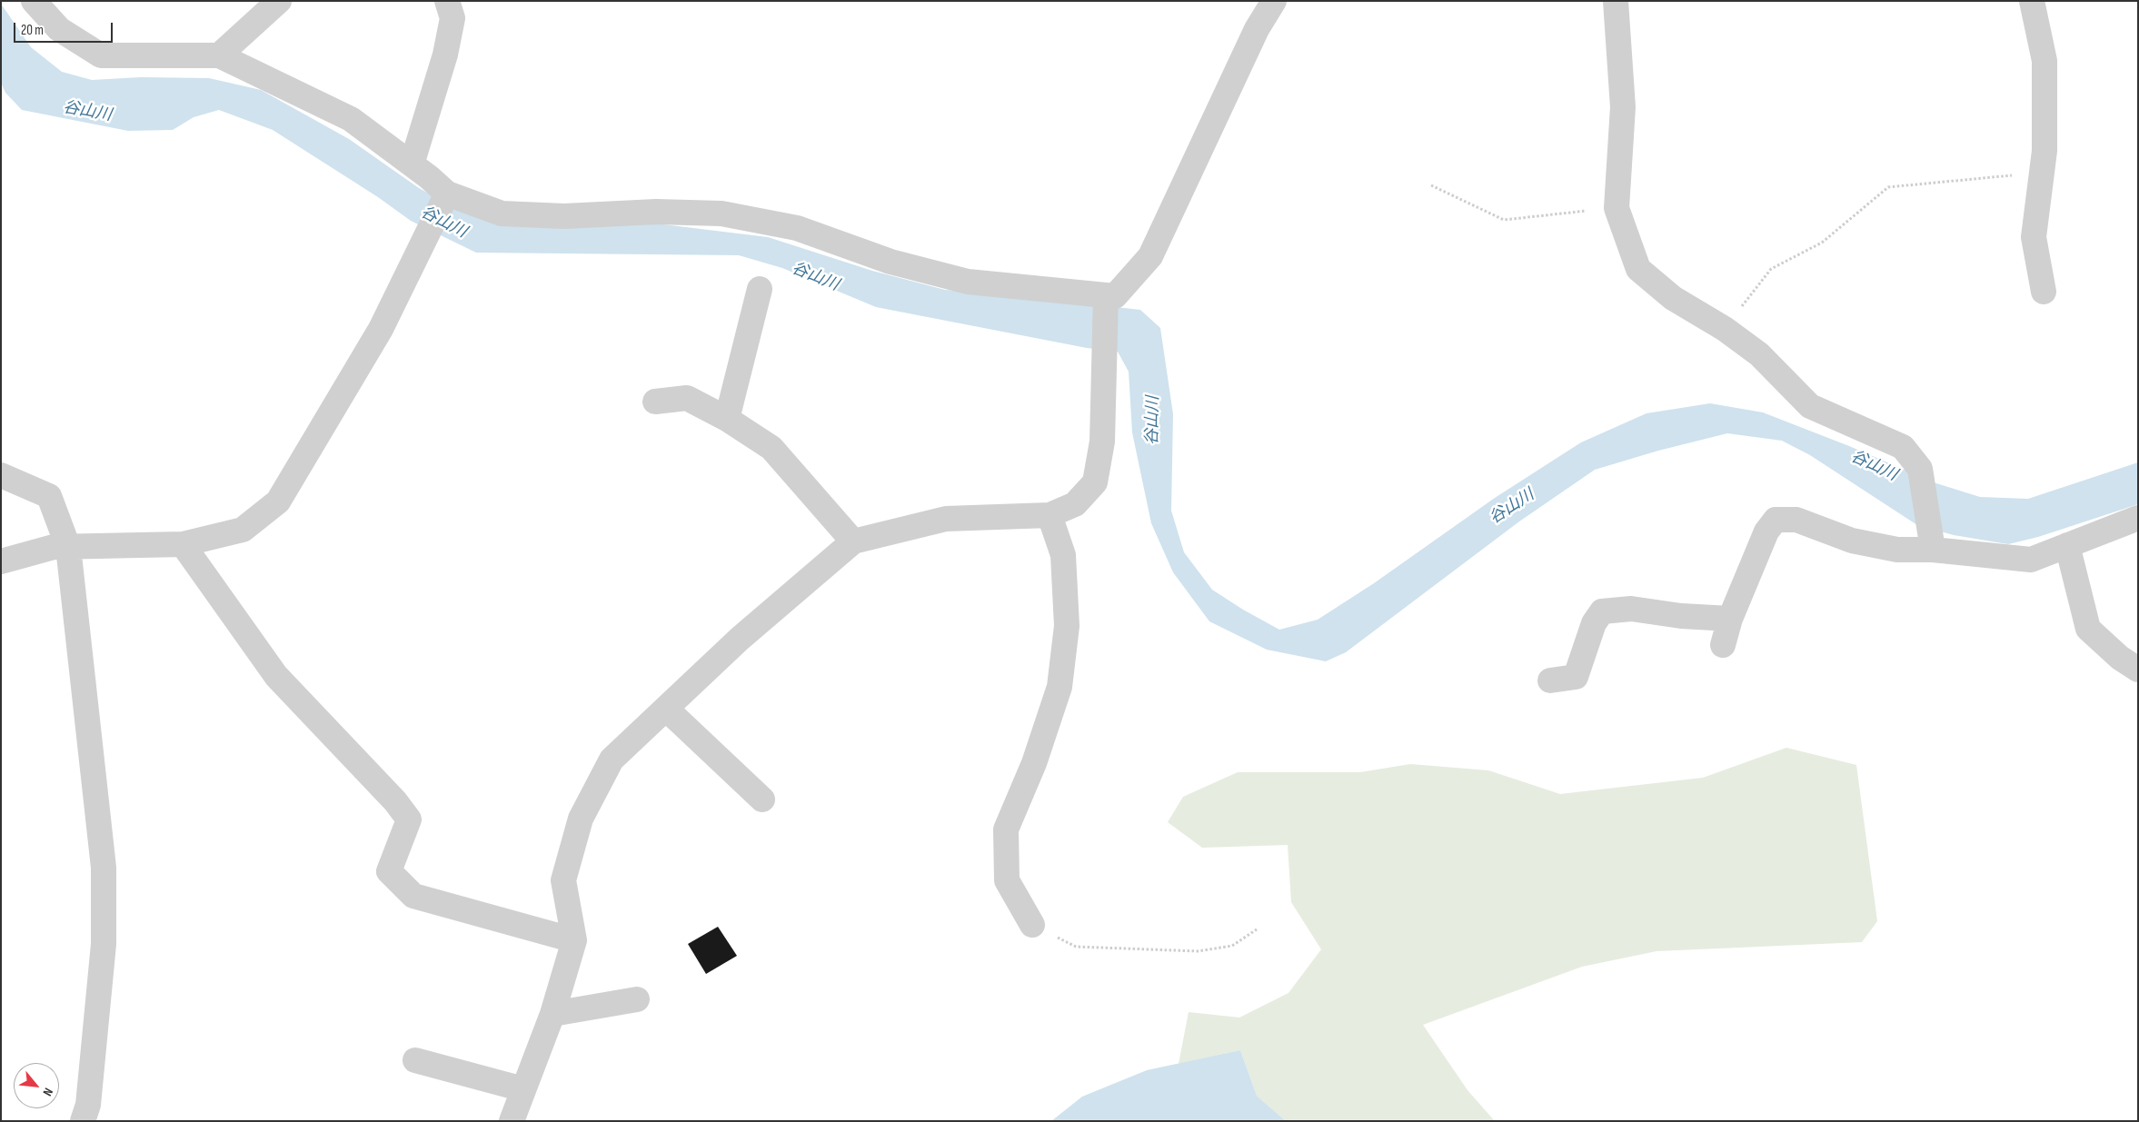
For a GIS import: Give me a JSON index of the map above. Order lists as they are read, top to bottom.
{
  "water": ["谷山川"],
  "scale_bar": "20 m",
  "north": "bottom right"
}
